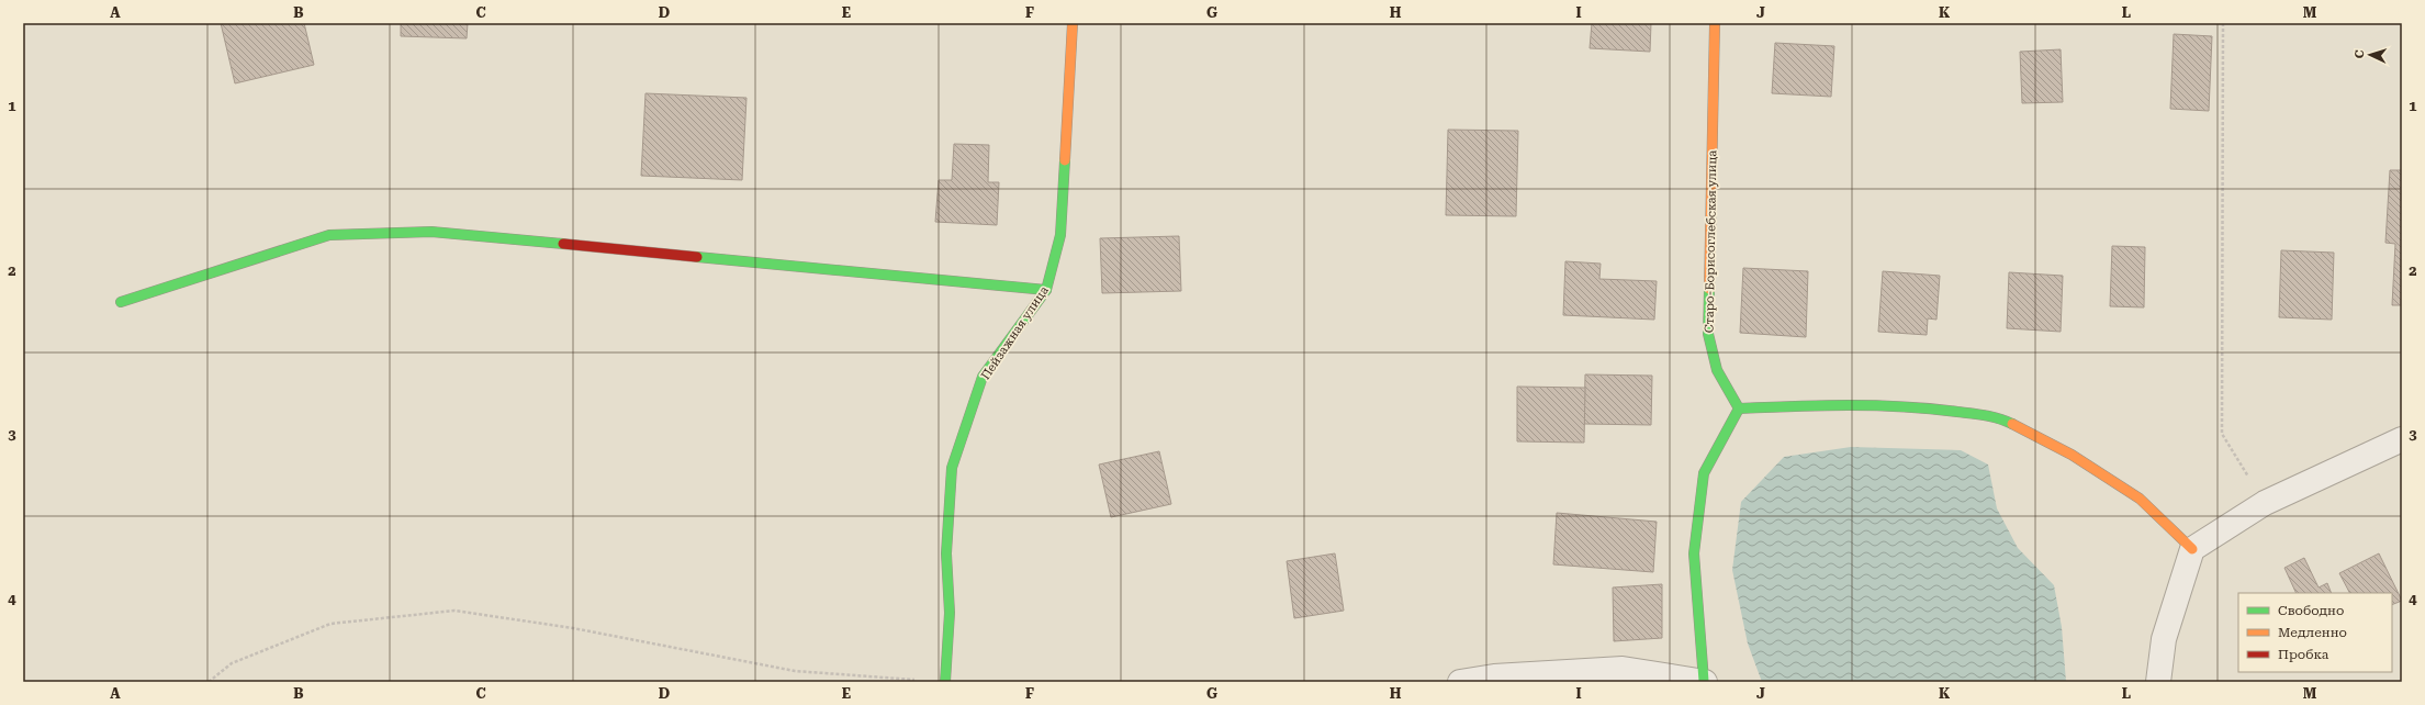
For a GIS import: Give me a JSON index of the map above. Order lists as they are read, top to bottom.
{
  "streets": {
    "street": ["Старо-Борисоглебская улица", "Пейзажная улица"]
  },
  "legend": ["Свободно", "Медленно", "Пробка"],
  "north": "left",
  "grid": {
    "columns": [
      "A",
      "B",
      "C",
      "D",
      "E",
      "F",
      "G",
      "H",
      "I",
      "J",
      "K",
      "L",
      "M"
    ],
    "rows": [
      "1",
      "2",
      "3",
      "4"
    ]
  }
}
